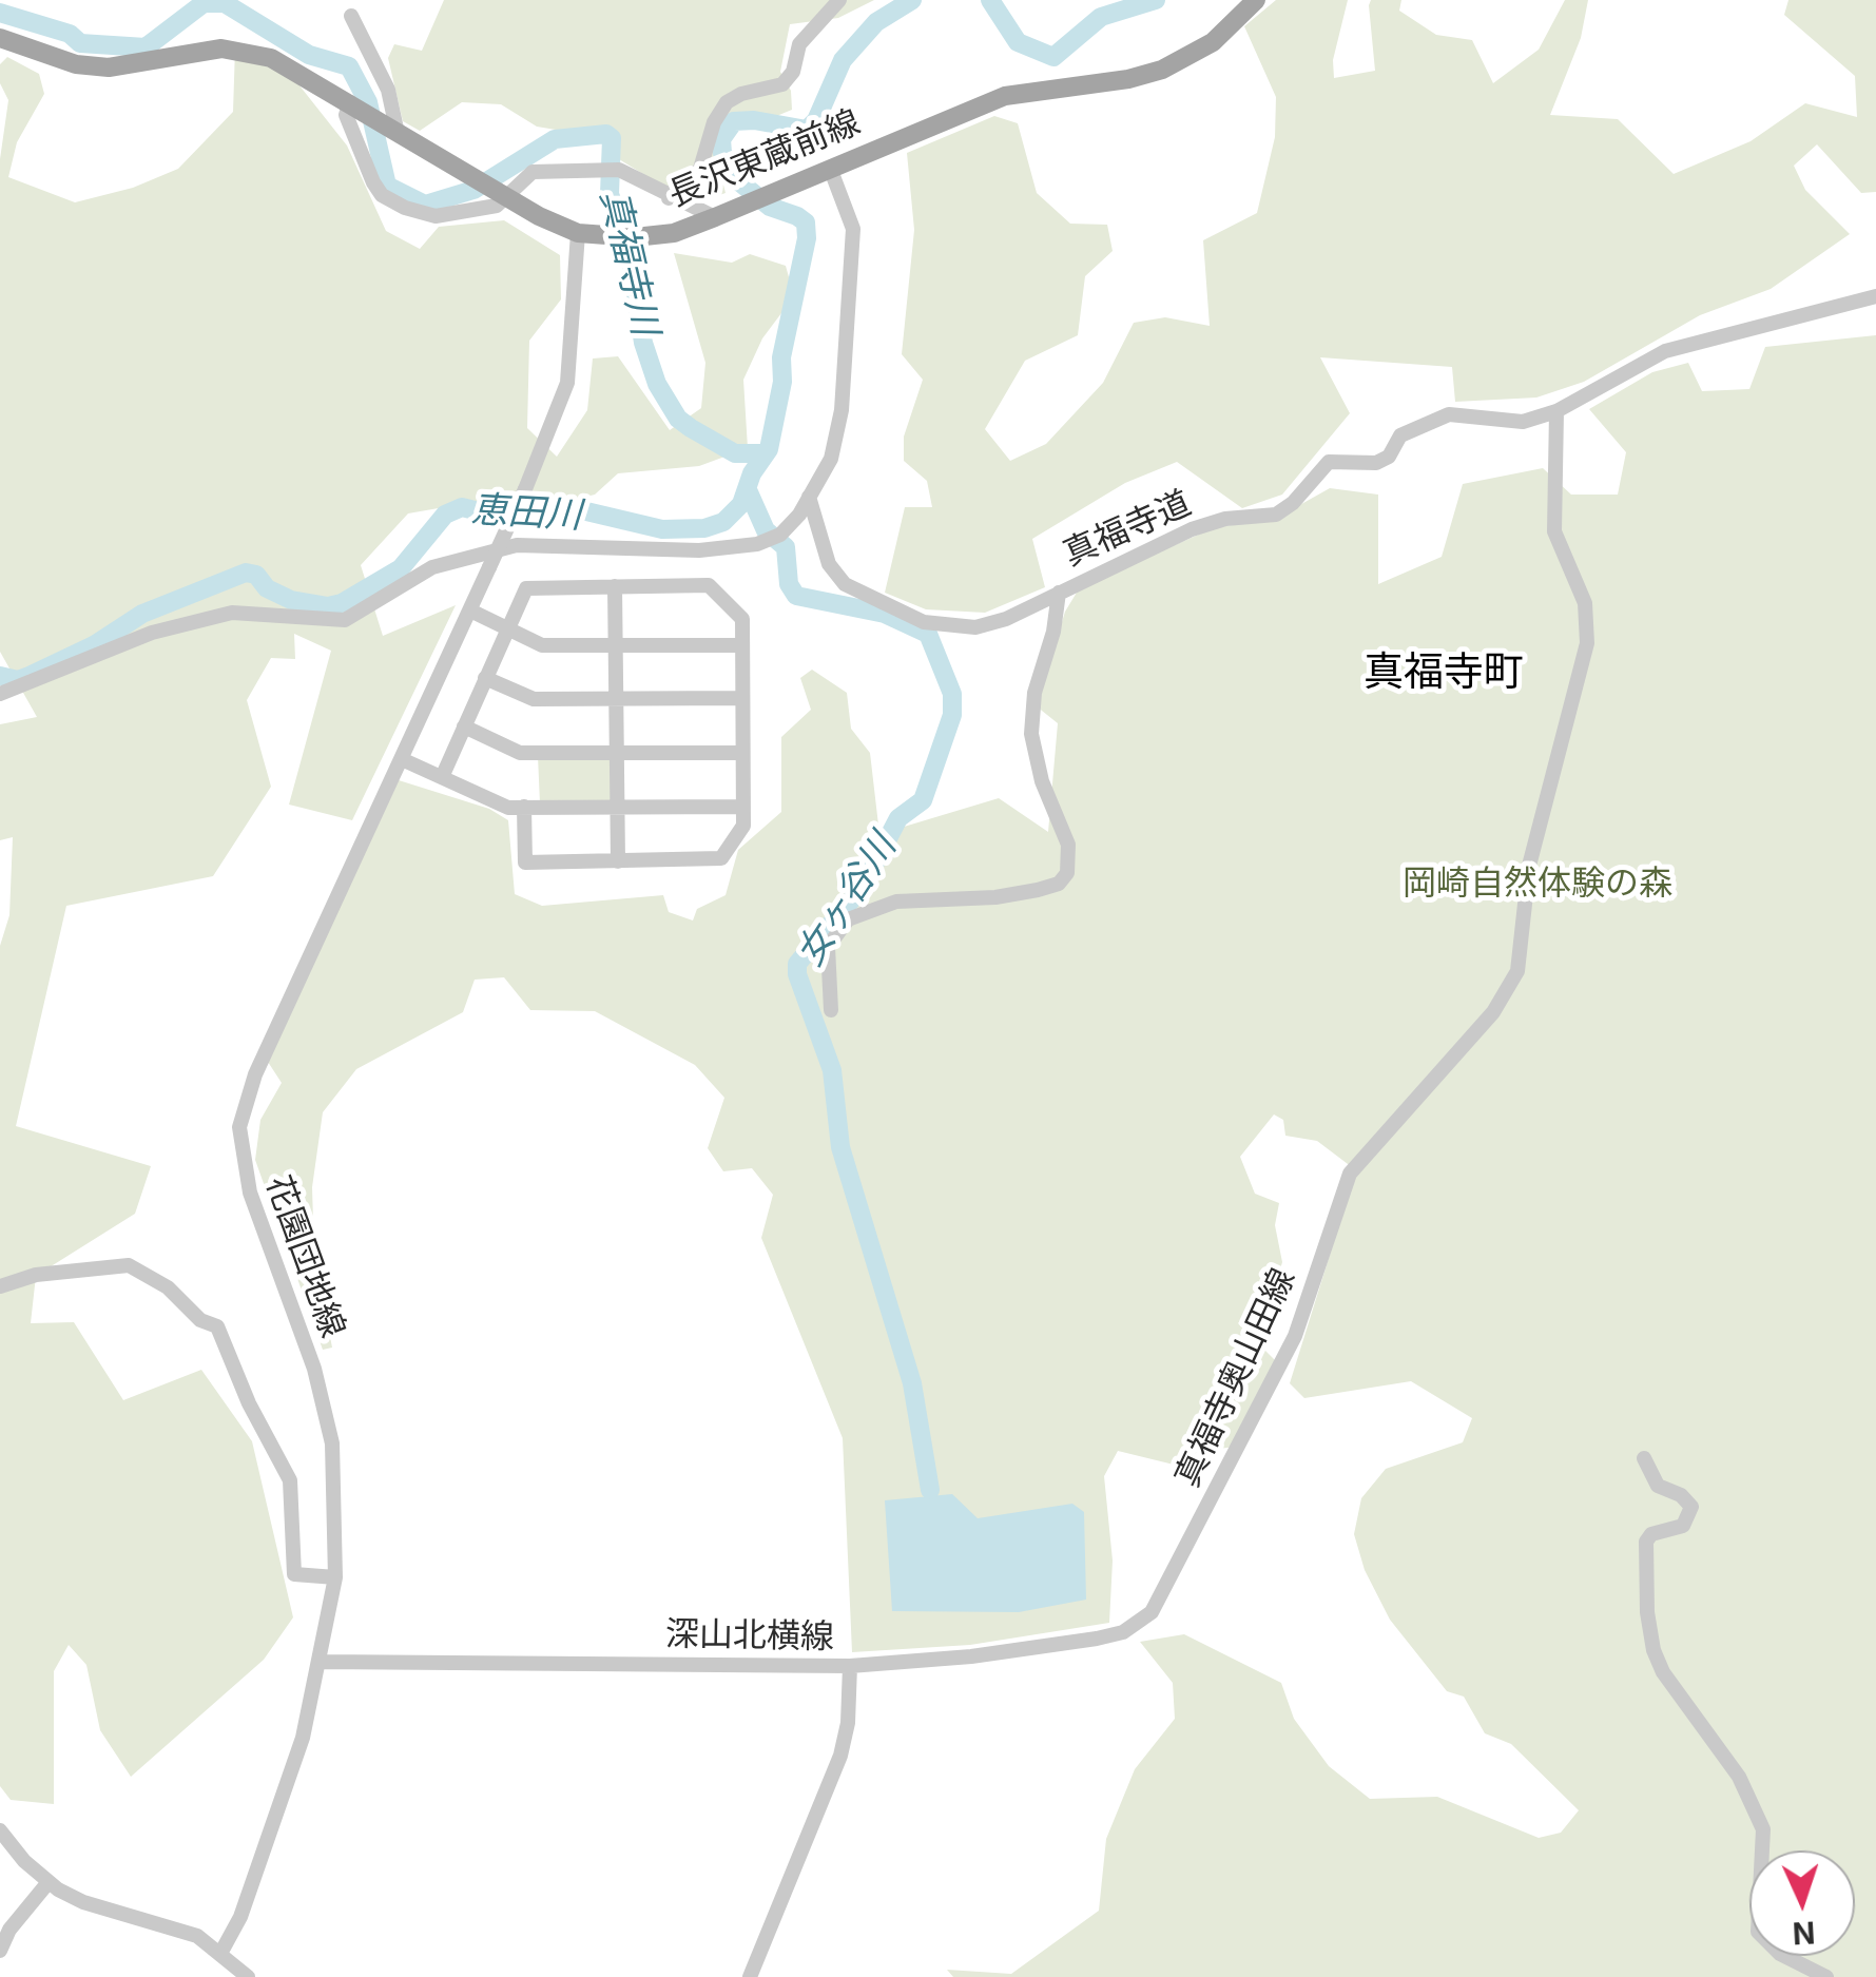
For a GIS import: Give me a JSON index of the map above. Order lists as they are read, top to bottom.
{
  "streets": {
    "main road": ["長沢東蔵前線"],
    "street": [
      "真福寺道",
      "花園団地線",
      "真福寺奥山田線",
      "深山北横線"
    ]
  },
  "crossings": [
    ["長沢東蔵前線", "花園団地線"],
    ["真福寺道", "真福寺奥山田線"],
    ["花園団地線", "深山北横線"],
    ["真福寺奥山田線", "深山北横線"]
  ],
  "districts": ["真福寺町"],
  "water": ["真福寺川", "恵田川", "女ヶ谷川"],
  "parks": ["岡崎自然体験の森"],
  "north": "bottom"
}
